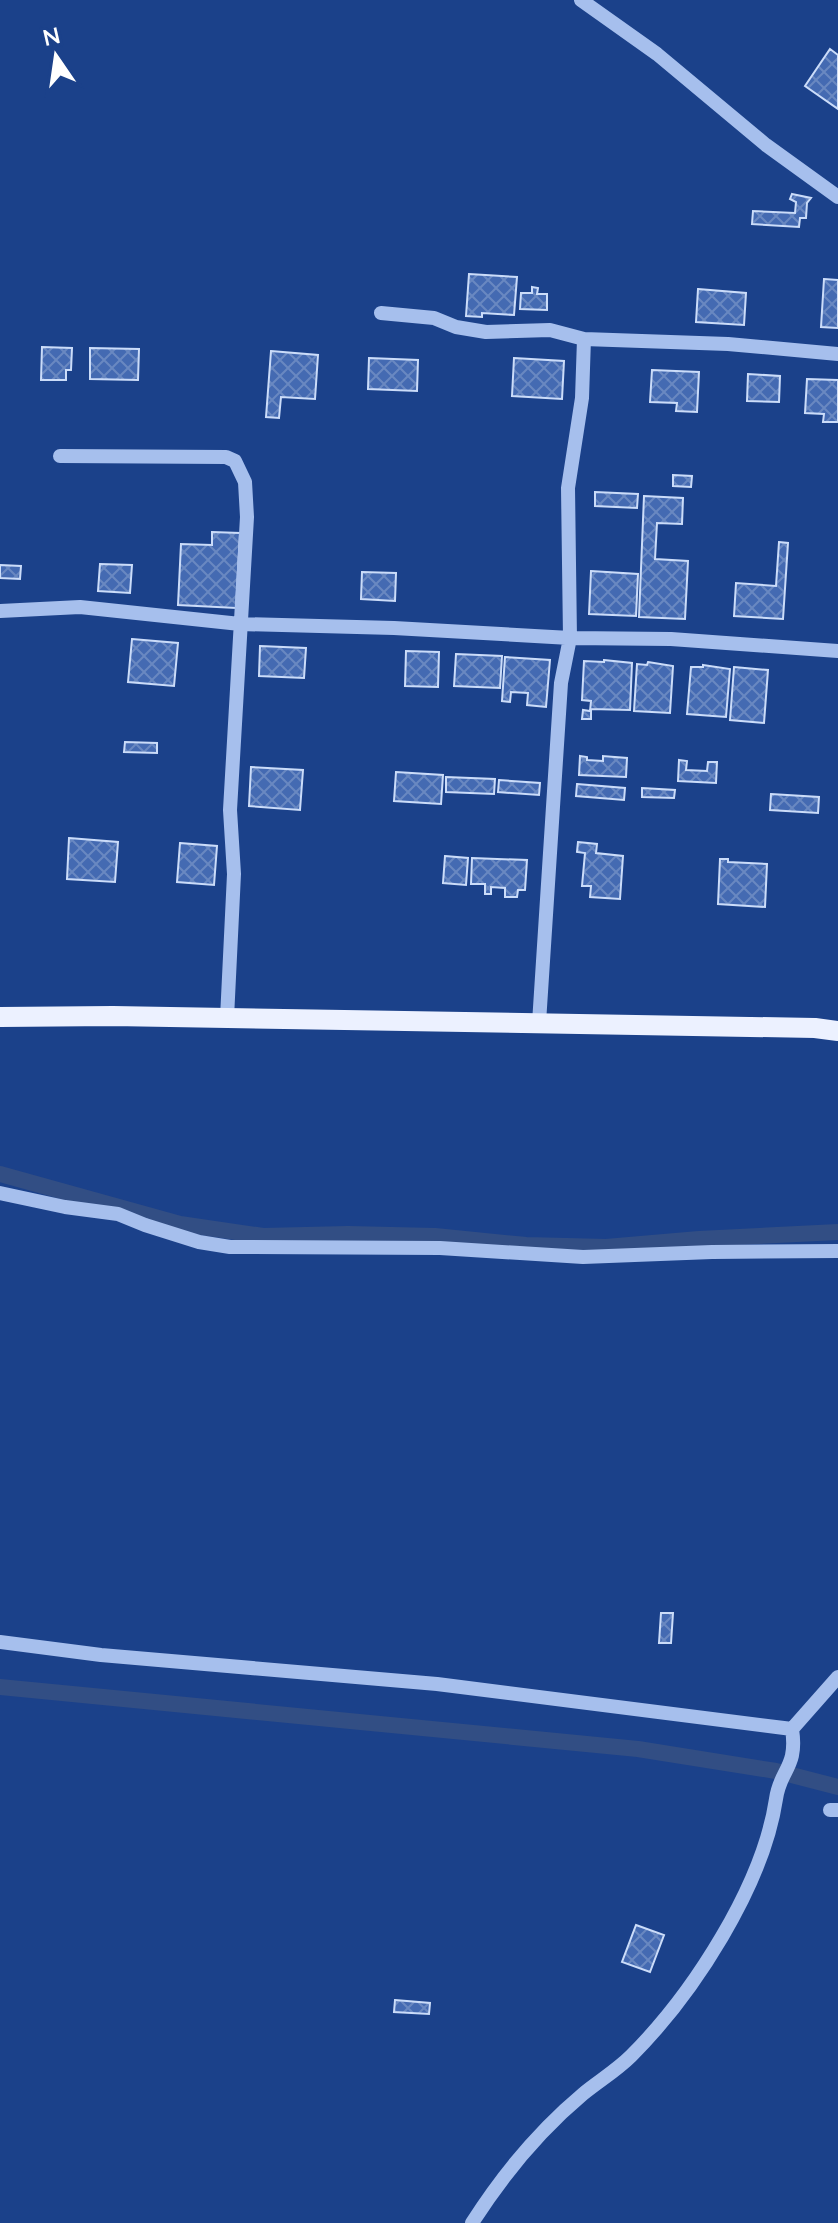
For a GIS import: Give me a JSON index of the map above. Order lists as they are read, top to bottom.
{
  "north": "top"
}
